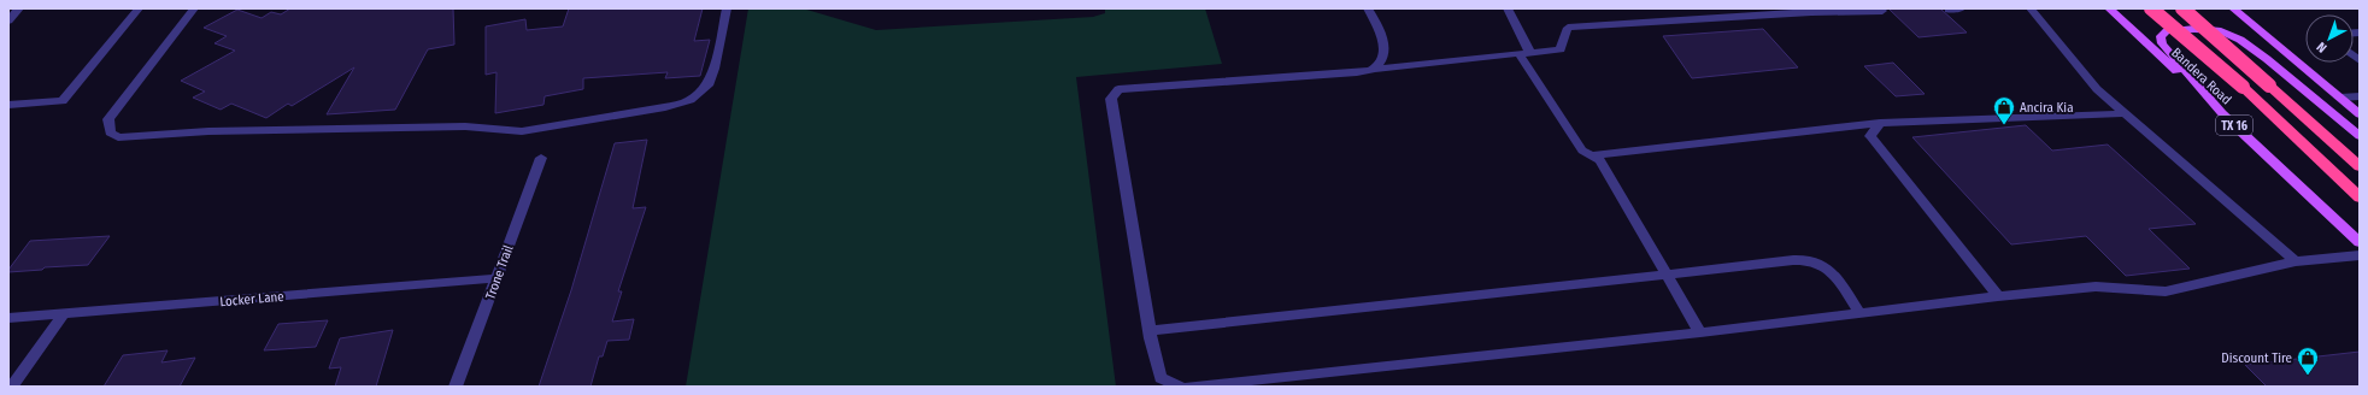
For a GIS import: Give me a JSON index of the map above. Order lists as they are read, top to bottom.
{
  "streets": {
    "main road": ["Bandera Road", "TX 16"],
    "street": ["Trone Trail", "Locker Lane"]
  },
  "crossings": [
    ["Trone Trail", "Locker Lane"]
  ],
  "places": {
    "shop": ["Ancira Kia", "Discount Tire"]
  },
  "north": "bottom left"
}
